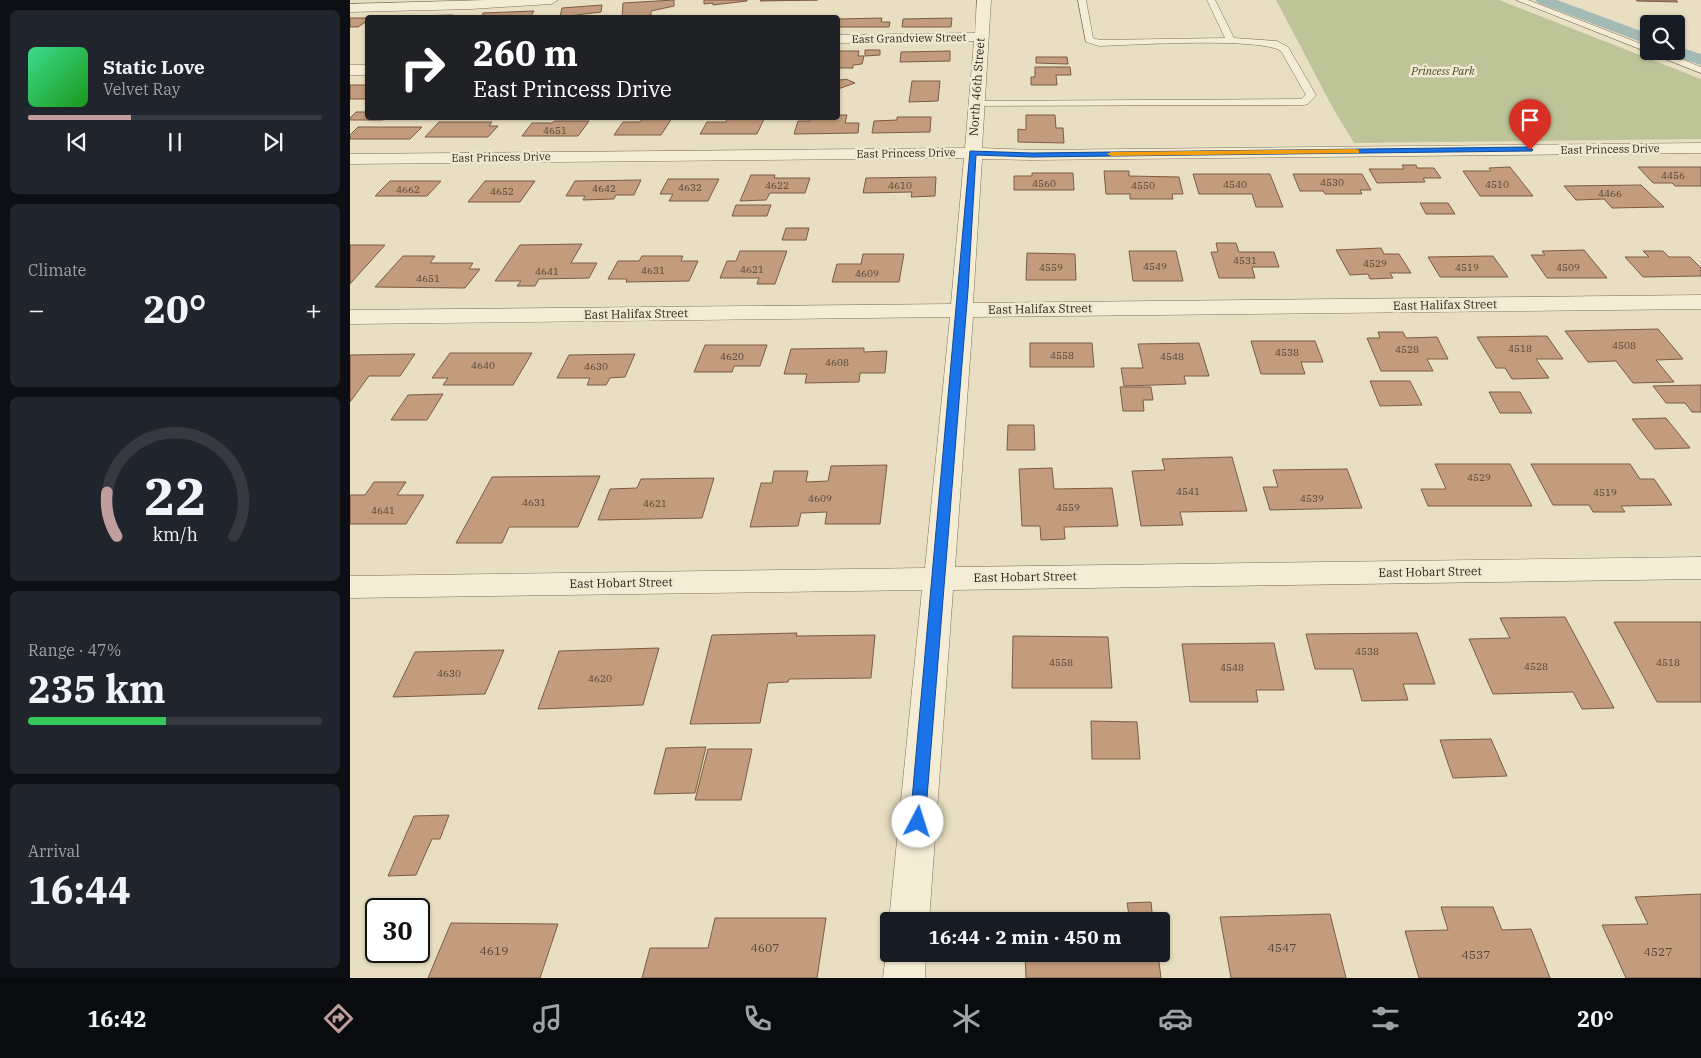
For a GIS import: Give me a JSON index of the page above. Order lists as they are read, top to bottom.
{
  "streets": {
    "street": [
      "East Grandview Street",
      "North 46th Street",
      "East Princess Drive",
      "East Halifax Street",
      "East Hobart Street"
    ]
  },
  "crossings": [
    ["East Grandview Street", "North 46th Street"],
    ["North 46th Street", "East Princess Drive"],
    ["North 46th Street", "East Halifax Street"],
    ["North 46th Street", "East Hobart Street"]
  ],
  "parks": ["Princess Park"],
  "house_numbers": [
    "4651",
    "4456",
    "4530",
    "4560",
    "4540",
    "4510",
    "4622",
    "4610",
    "4550",
    "4632",
    "4642",
    "4662",
    "4652",
    "4466",
    "4531",
    "4529",
    "4549",
    "4559",
    "4519",
    "4509",
    "4621",
    "4631",
    "4641",
    "4609",
    "4651",
    "4508",
    "4518",
    "4528",
    "4538",
    "4558",
    "4620",
    "4548",
    "4608",
    "4640",
    "4630",
    "4529",
    "4541",
    "4519",
    "4609",
    "4539",
    "4631",
    "4621",
    "4559",
    "4641",
    "4538",
    "4558",
    "4518",
    "4528",
    "4548",
    "4630",
    "4620",
    "4607",
    "4547",
    "4619",
    "4527",
    "4537"
  ],
  "page": {
    "turn": ["260 m", "East Princess Drive"],
    "song": ["Static Love", "Velvet Ray"],
    "tile": [
      "Climate",
      ["Range · 47%", "235 km"],
      ["Arrival", "16:44"]
    ],
    "heat": ["−", "20°", "+"],
    "limit": "30",
    "trip": "16:44 · 2 min · 450 m",
    "tabs": ["16:42", "20°"],
    "gauge": ["22", "km/h"]
  }
}
